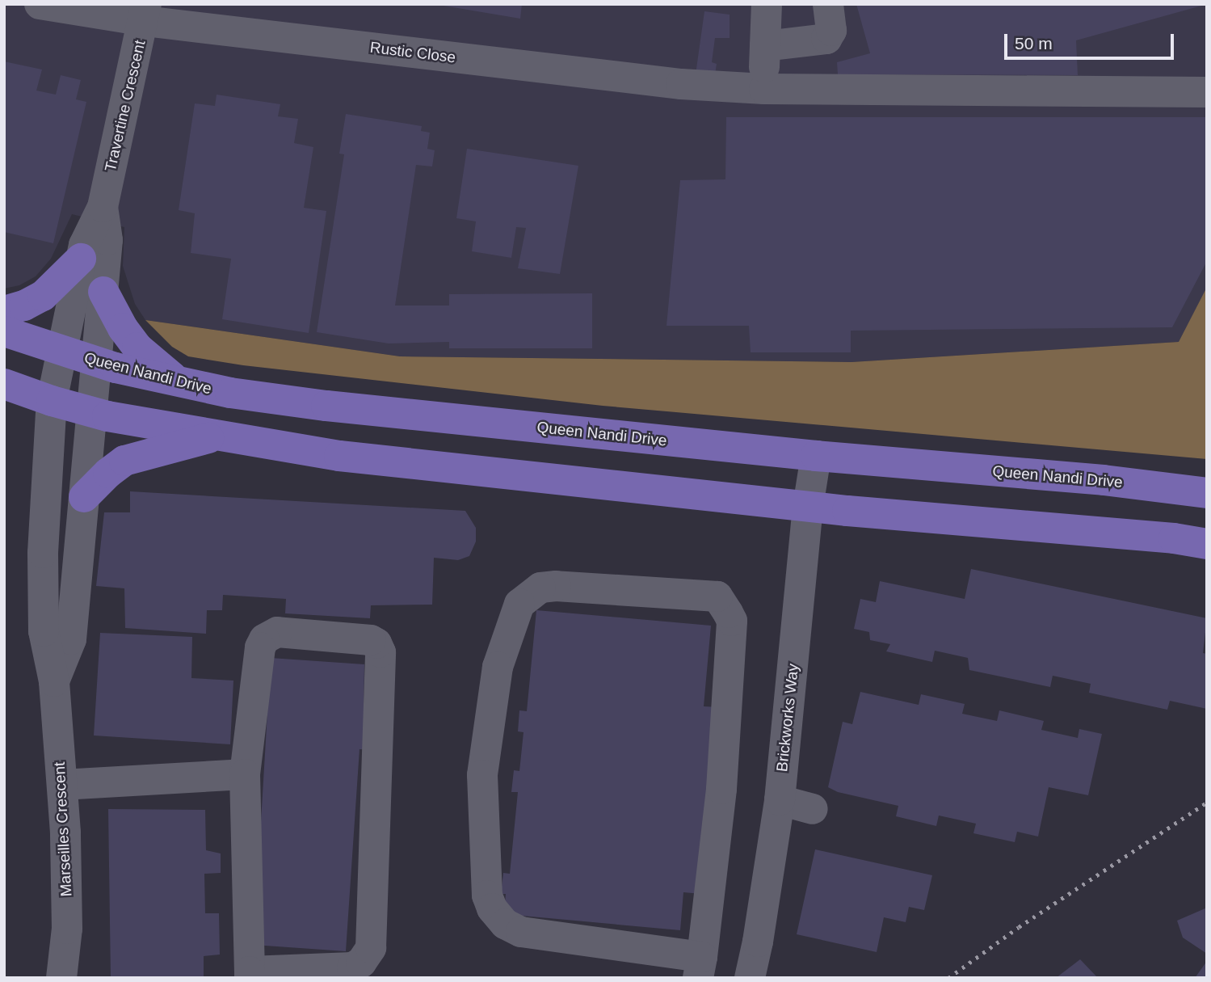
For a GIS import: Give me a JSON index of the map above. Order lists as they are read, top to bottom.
{
  "streets": {
    "main road": ["Queen Nandi Drive"],
    "lane": [
      "Rustic Close",
      "Travertine Crescent",
      "Brickworks Way",
      "Marseilles Crescent"
    ]
  },
  "crossings": [
    ["Rustic Close", "Travertine Crescent"],
    ["Travertine Crescent", "Queen Nandi Drive"],
    ["Travertine Crescent", "Marseilles Crescent"],
    ["Queen Nandi Drive", "Brickworks Way"]
  ],
  "scale_bar": "50 m"
}
